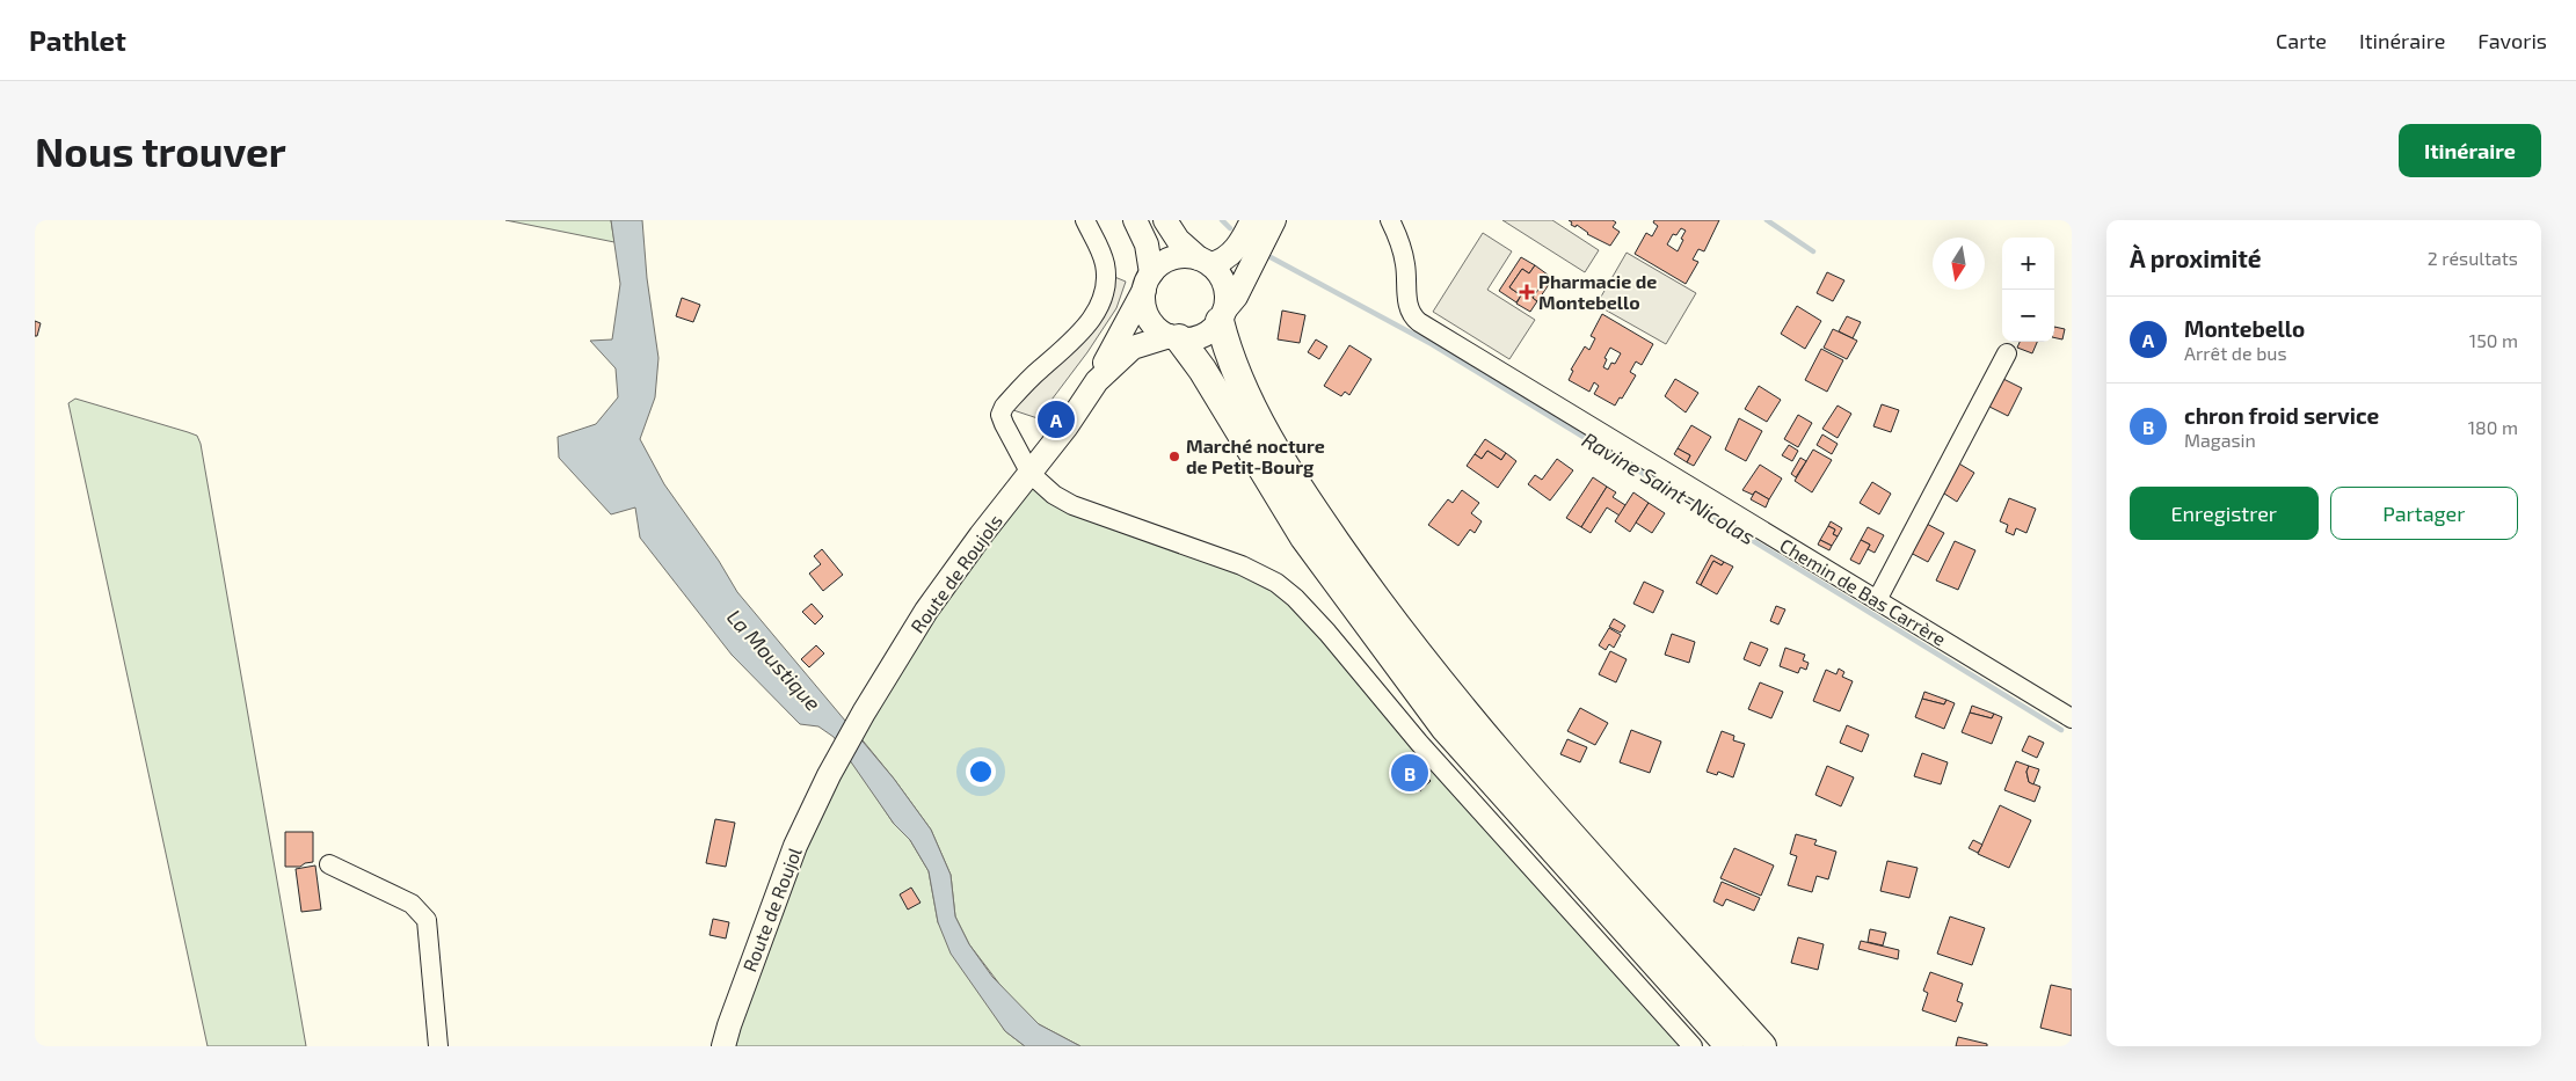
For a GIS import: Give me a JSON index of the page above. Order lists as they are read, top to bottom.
{
  "streets": {
    "main road": ["Route de Roujols", "Route de Roujol"],
    "street": ["Chemin de Bas Carrère"]
  },
  "crossings": [
    ["Route de Roujols", "Route de Roujol"]
  ],
  "water": ["Ravine Saint-Nicolas", "La Moustique"],
  "places": {
    "health": ["Pharmacie de Montebello"],
    "other": ["Marché nocture de Petit-Bourg"]
  },
  "north": "bottom",
  "page": {
    "header": "Pathlet",
    "nav": ["Carte", "Itinéraire", "Favoris"],
    "buttons": [
      "Itinéraire",
      ["Enregistrer", "Partager"]
    ],
    "title": "Nous trouver",
    "heading": ["À proximité", "2 résultats"],
    "map_buttons": ["+", "−"],
    "list": [
      {
        "mark": "A",
        "name": "Montebello",
        "note": "Arrêt de bus",
        "value": "150 m"
      },
      {
        "mark": "B",
        "name": "chron froid service",
        "note": "Magasin",
        "value": "180 m"
      }
    ],
    "pins": ["A", "B"]
  }
}
